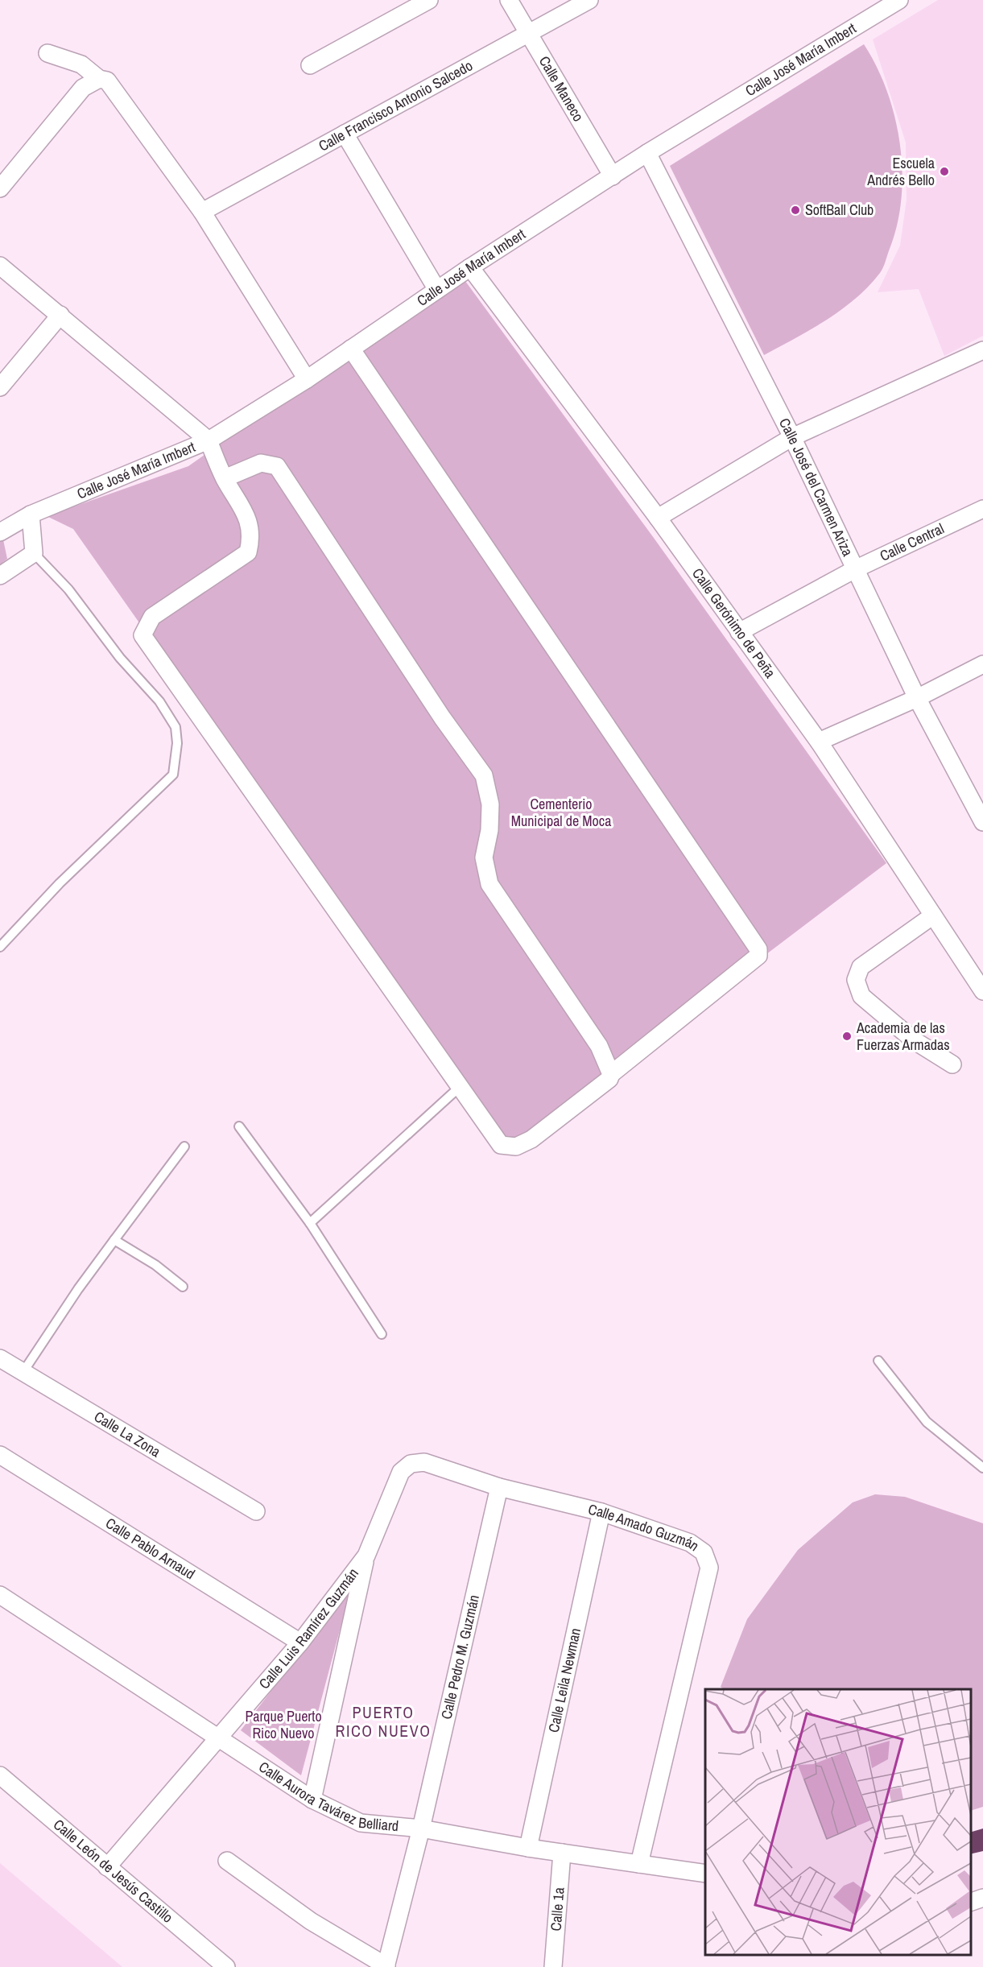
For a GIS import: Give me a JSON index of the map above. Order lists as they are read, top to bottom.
{
  "streets": {
    "street": [
      "Calle José María Imbert",
      "Calle Maneco",
      "Calle Francisco Antonio Salcedo",
      "Calle José del Carmen Ariza",
      "Calle Central",
      "Calle Gerónimo de Peña",
      "Calle La Zona",
      "Calle Amado Guzmán",
      "Calle Pablo Arnaud",
      "Calle Luis Ramírez Guzmán",
      "Calle Pedro M. Guzmán",
      "Calle Leila Newman",
      "Calle Aurora Tavárez Belliard",
      "Calle León de Jesús Castillo",
      "Calle 1a"
    ]
  },
  "crossings": [
    ["Calle José María Imbert", "Calle Maneco"],
    ["Calle José María Imbert", "Calle José del Carmen Ariza"],
    ["Calle José María Imbert", "Calle Gerónimo de Peña"],
    ["Calle Maneco", "Calle Francisco Antonio Salcedo"],
    ["Calle José del Carmen Ariza", "Calle Central"],
    ["Calle Central", "Calle Gerónimo de Peña"],
    ["Calle Amado Guzmán", "Calle Luis Ramírez Guzmán"],
    ["Calle Amado Guzmán", "Calle Pedro M. Guzmán"],
    ["Calle Amado Guzmán", "Calle Leila Newman"],
    ["Calle Amado Guzmán", "Calle Aurora Tavárez Belliard"],
    ["Calle Pablo Arnaud", "Calle Luis Ramírez Guzmán"],
    ["Calle Luis Ramírez Guzmán", "Calle Aurora Tavárez Belliard"],
    ["Calle Luis Ramírez Guzmán", "Calle León de Jesús Castillo"],
    ["Calle Pedro M. Guzmán", "Calle Aurora Tavárez Belliard"],
    ["Calle Leila Newman", "Calle Aurora Tavárez Belliard"],
    ["Calle Aurora Tavárez Belliard", "Calle 1a"]
  ],
  "districts": ["PUERTO RICO NUEVO"],
  "parks": ["Cementerio Municipal de Moca", "Parque Puerto Rico Nuevo"],
  "places": ["Escuela Andrés Bello", "SoftBall Club", "Academia de las Fuerzas Armadas"]
}
